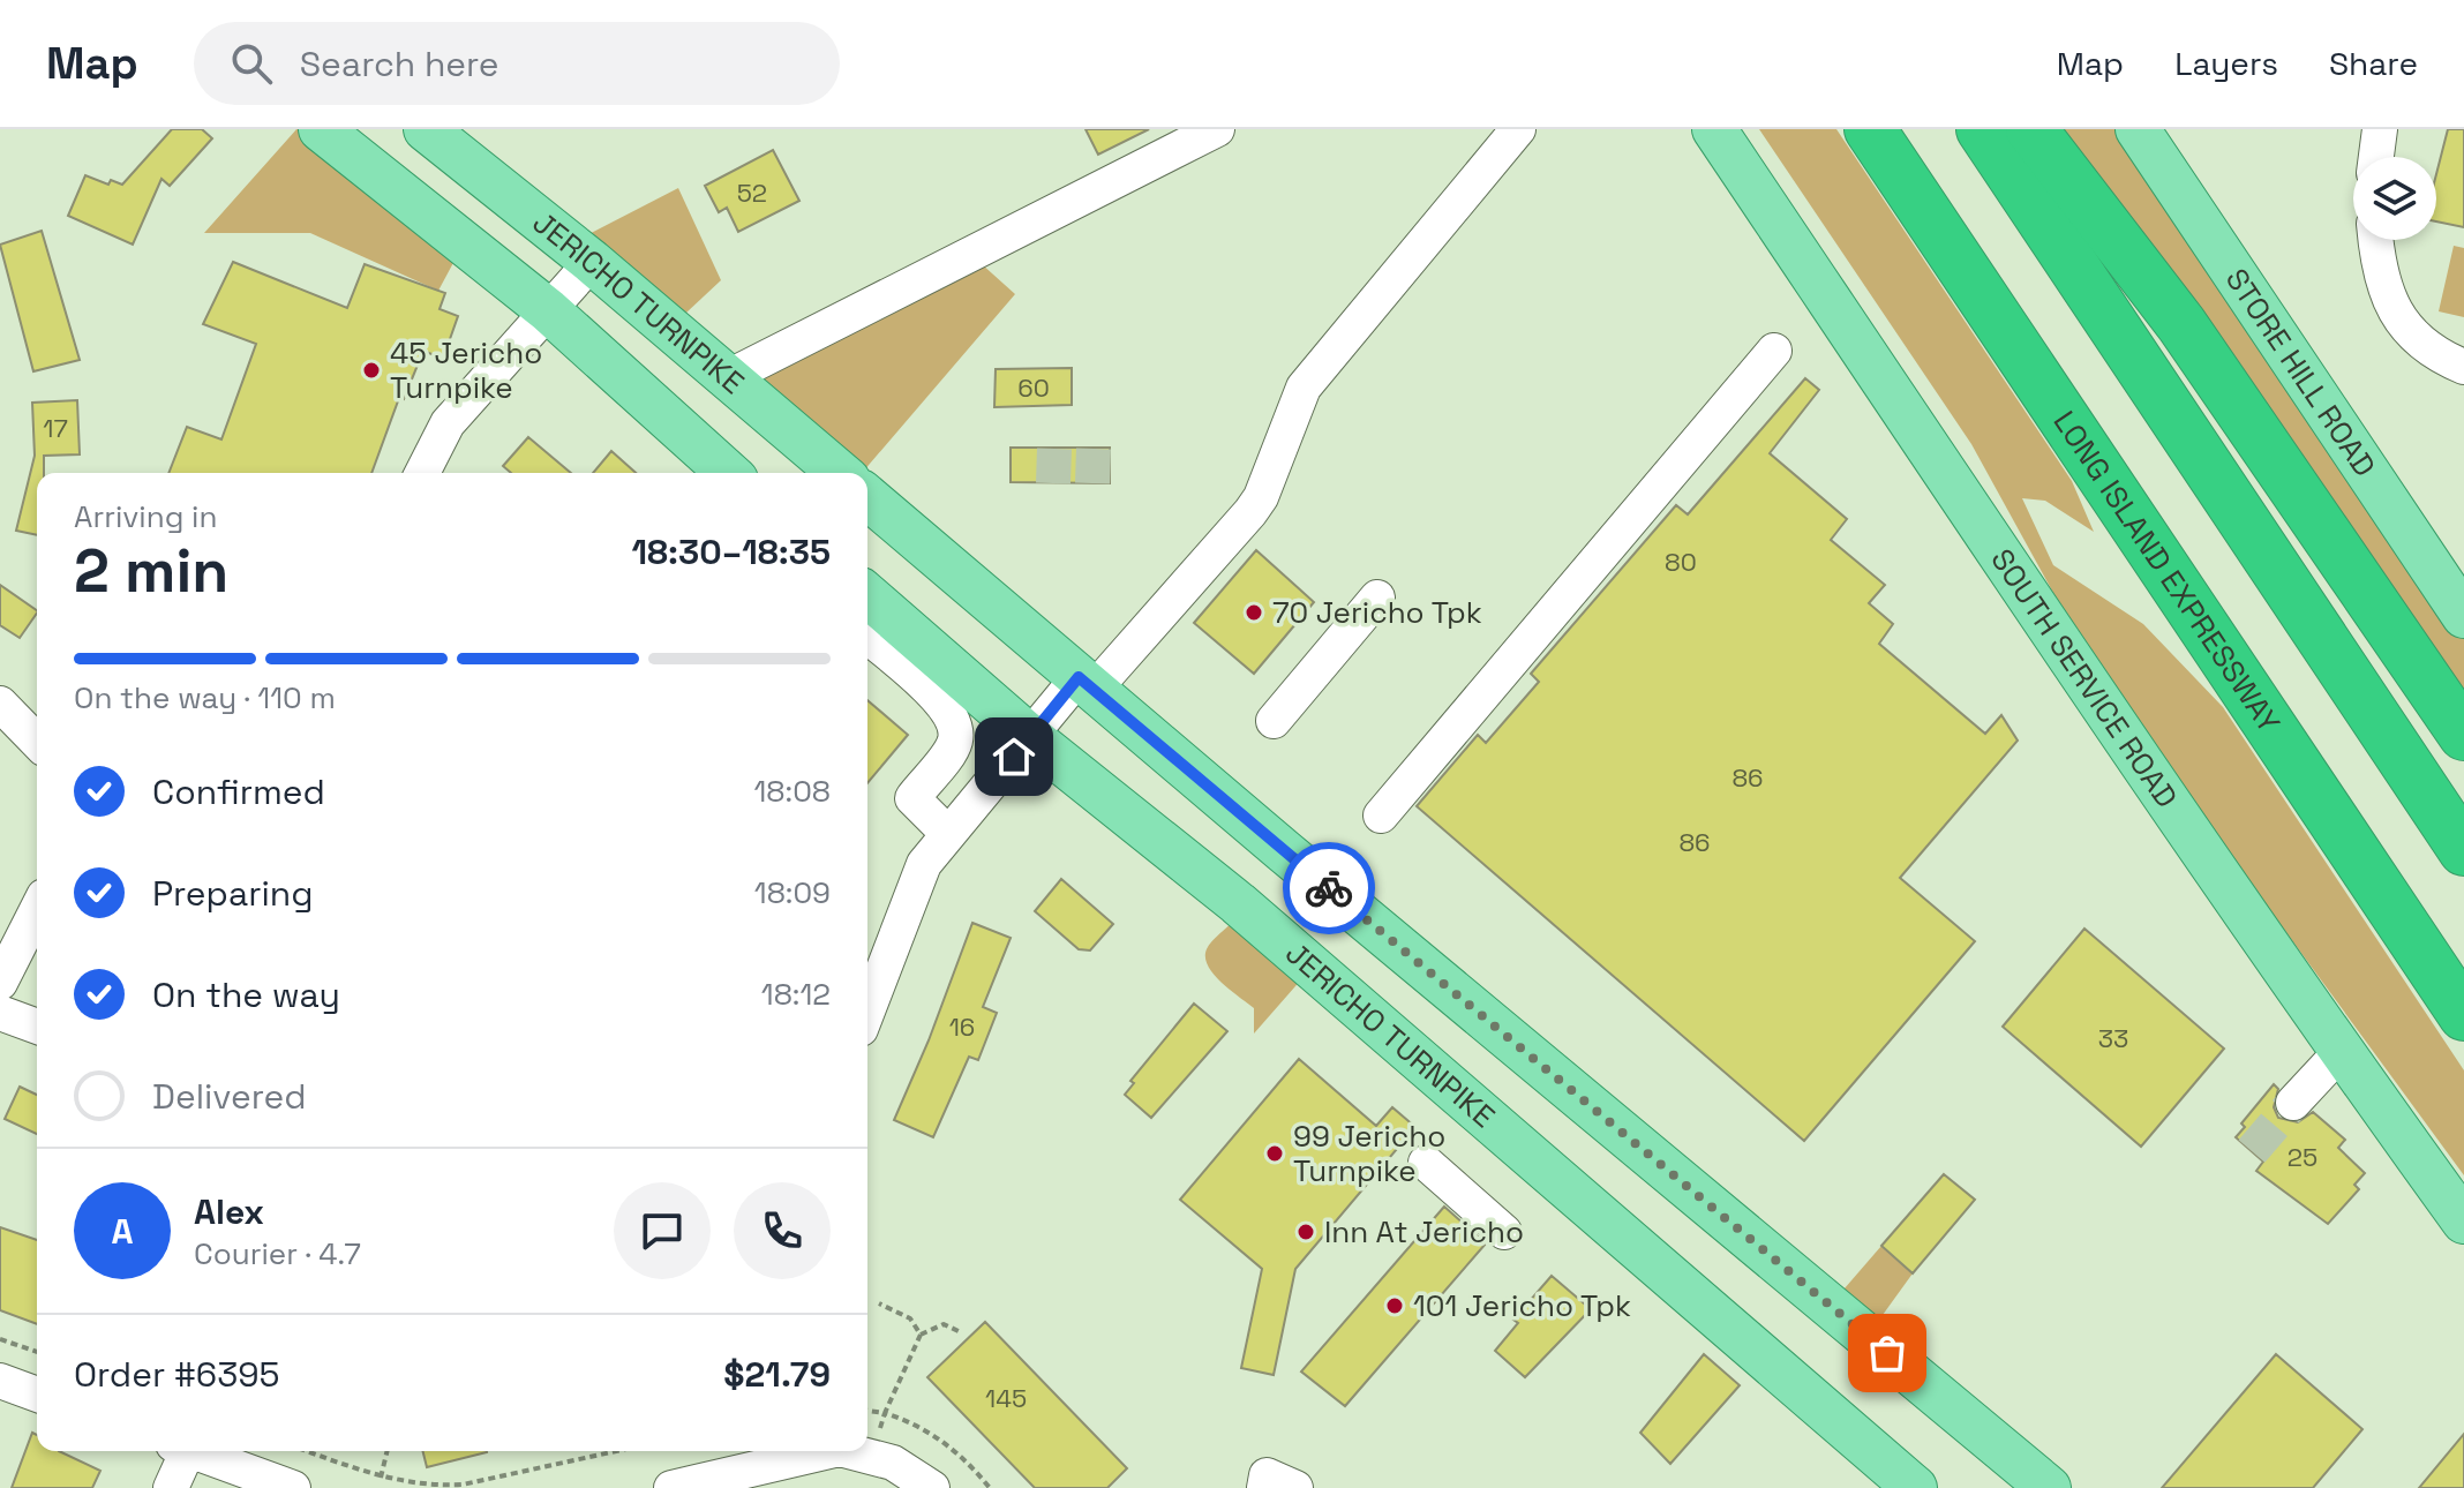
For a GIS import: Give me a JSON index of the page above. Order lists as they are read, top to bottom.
{
  "streets": {
    "highway": ["LONG ISLAND EXPRESSWAY"],
    "main road": ["JERICHO TURNPIKE", "STORE HILL ROAD", "SOUTH SERVICE ROAD"]
  },
  "places": [
    "45 Jericho Turnpike",
    "70 Jericho Tpk",
    "99 Jericho Turnpike",
    "Inn At Jericho",
    "101 Jericho Tpk"
  ],
  "house_numbers": [
    "52",
    "60",
    "17",
    "80",
    "86",
    "86",
    "16",
    "33",
    "25",
    "145"
  ],
  "page": {
    "header": "Map",
    "search": "Search here",
    "nav": ["Map", "Layers", "Share"],
    "heading": ["2 min", "Arriving in", "18:30–18:35"],
    "panel": [
      "Alex",
      "Courier · 4.7",
      "Order #6395",
      "$21.79"
    ],
    "bar": "On the way · 110 m",
    "list": [
      ["Confirmed", "18:08"],
      ["Preparing", "18:09"],
      ["On the way", "18:12"],
      "Delivered"
    ],
    "round": "A"
  }
}
